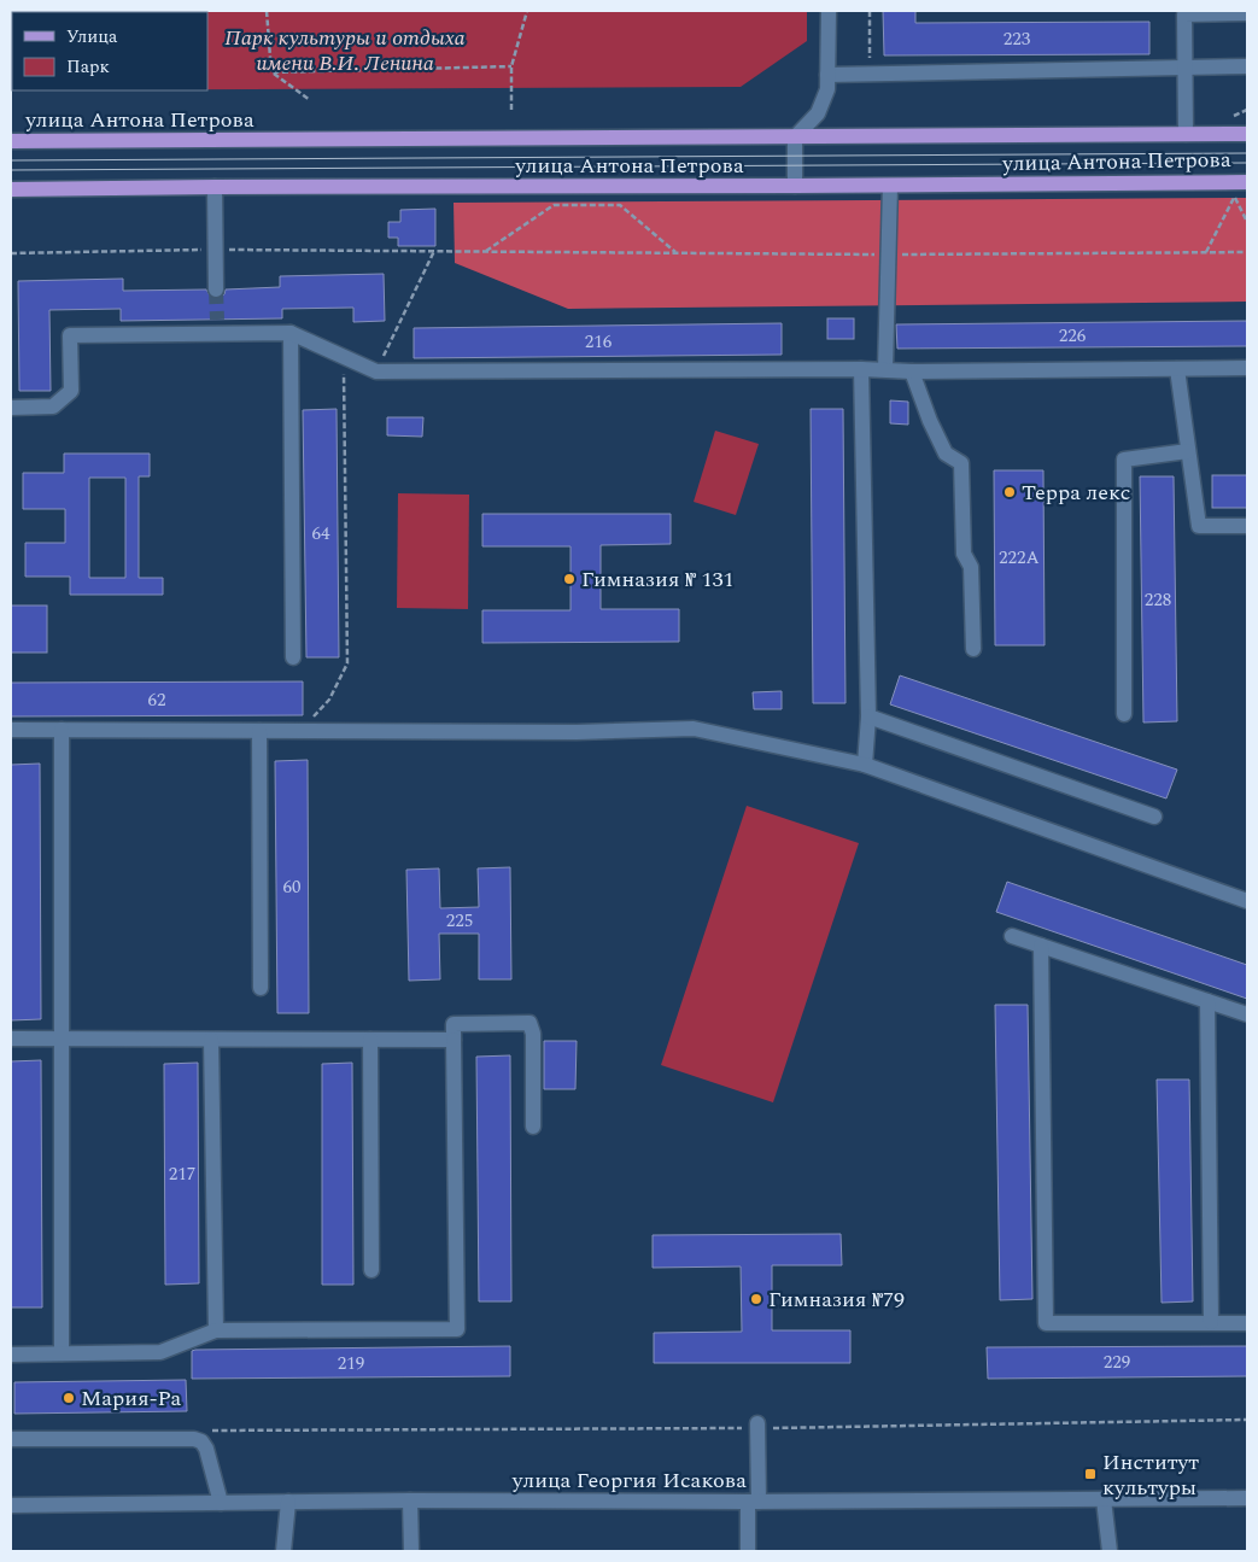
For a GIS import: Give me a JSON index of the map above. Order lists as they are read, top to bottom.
{
  "streets": {
    "main road": ["улица Антона Петрова"],
    "street": ["улица Георгия Исакова"]
  },
  "parks": ["Парк культуры и отдыха имени В.И. Ленина"],
  "places": {
    "other": [
      "Терра лекс",
      "Гимназия № 131",
      "Гимназия №79",
      "Мария-Ра"
    ],
    "transit": ["Институт культуры"]
  },
  "house_numbers": [
    "223",
    "226",
    "216",
    "64",
    "222А",
    "228",
    "62",
    "60",
    "225",
    "217",
    "229",
    "219"
  ],
  "legend": ["Улица", "Парк"]
}
